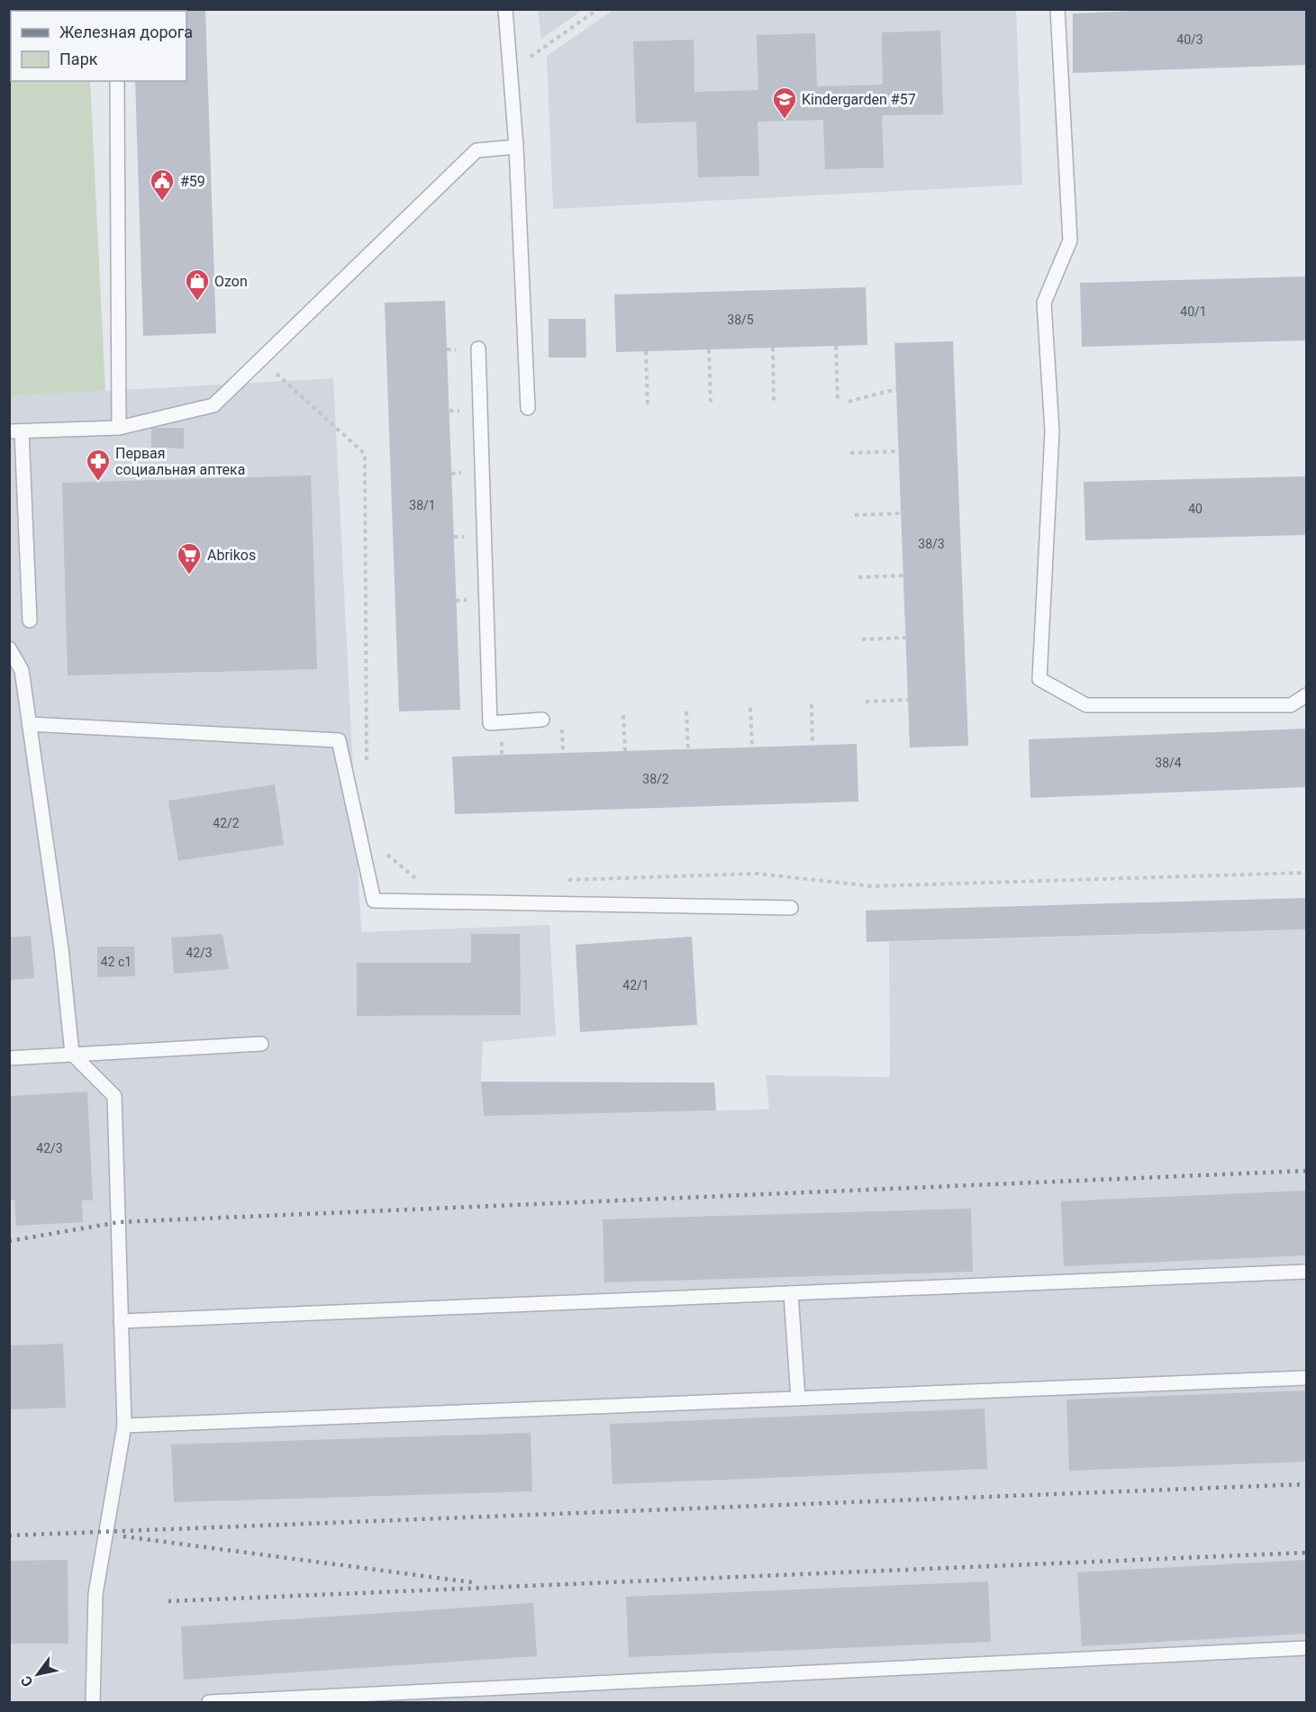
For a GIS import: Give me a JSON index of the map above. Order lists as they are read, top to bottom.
{
  "places": {
    "school or university": ["Kindergarden #57"],
    "public building": ["#59"],
    "shop": ["Ozon"],
    "pharmacy": ["Первая социальная аптека"],
    "supermarket": ["Abrikos"]
  },
  "house_numbers": [
    "40/3",
    "40/1",
    "38/5",
    "38/1",
    "40",
    "38/3",
    "38/4",
    "38/2",
    "42/2",
    "42/3",
    "42 с1",
    "42/1",
    "42/3"
  ],
  "legend": ["Железная дорога", "Парк"],
  "north": "bottom left"
}
